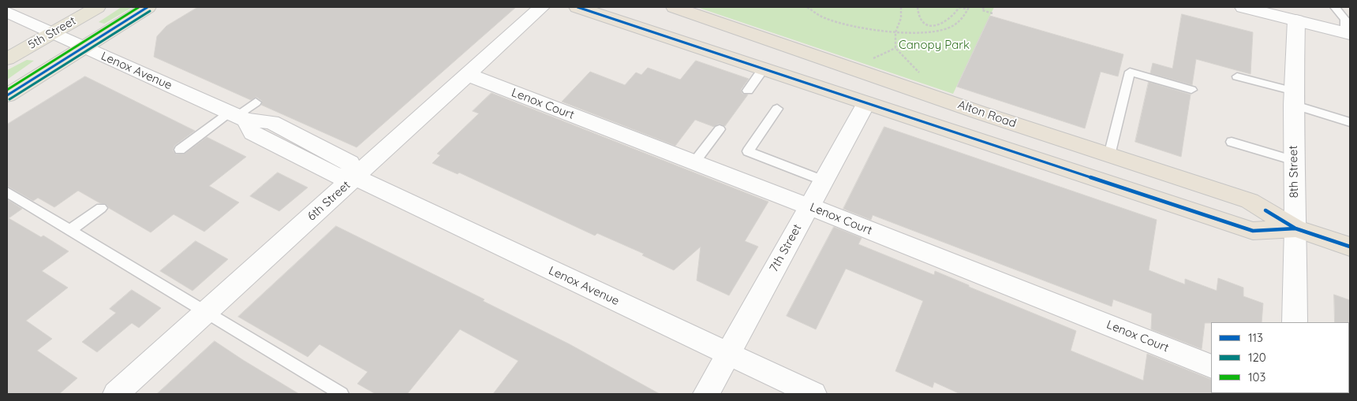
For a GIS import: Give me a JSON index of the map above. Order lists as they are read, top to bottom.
{
  "streets": {
    "highway": ["Alton Road"],
    "main road": ["5th Street"],
    "street": [
      "Lenox Avenue",
      "Lenox Court",
      "8th Street",
      "6th Street",
      "7th Street"
    ]
  },
  "crossings": [
    ["5th Street", "Lenox Avenue"],
    ["Lenox Avenue", "6th Street"],
    ["Lenox Avenue", "7th Street"],
    ["Lenox Court", "6th Street"],
    ["Lenox Court", "7th Street"],
    ["Alton Road", "8th Street"],
    ["Alton Road", "7th Street"]
  ],
  "parks": ["Canopy Park"],
  "lines": ["transit line 113", "transit line 103", "transit line 120"],
  "legend": ["113", "120", "103"]
}
